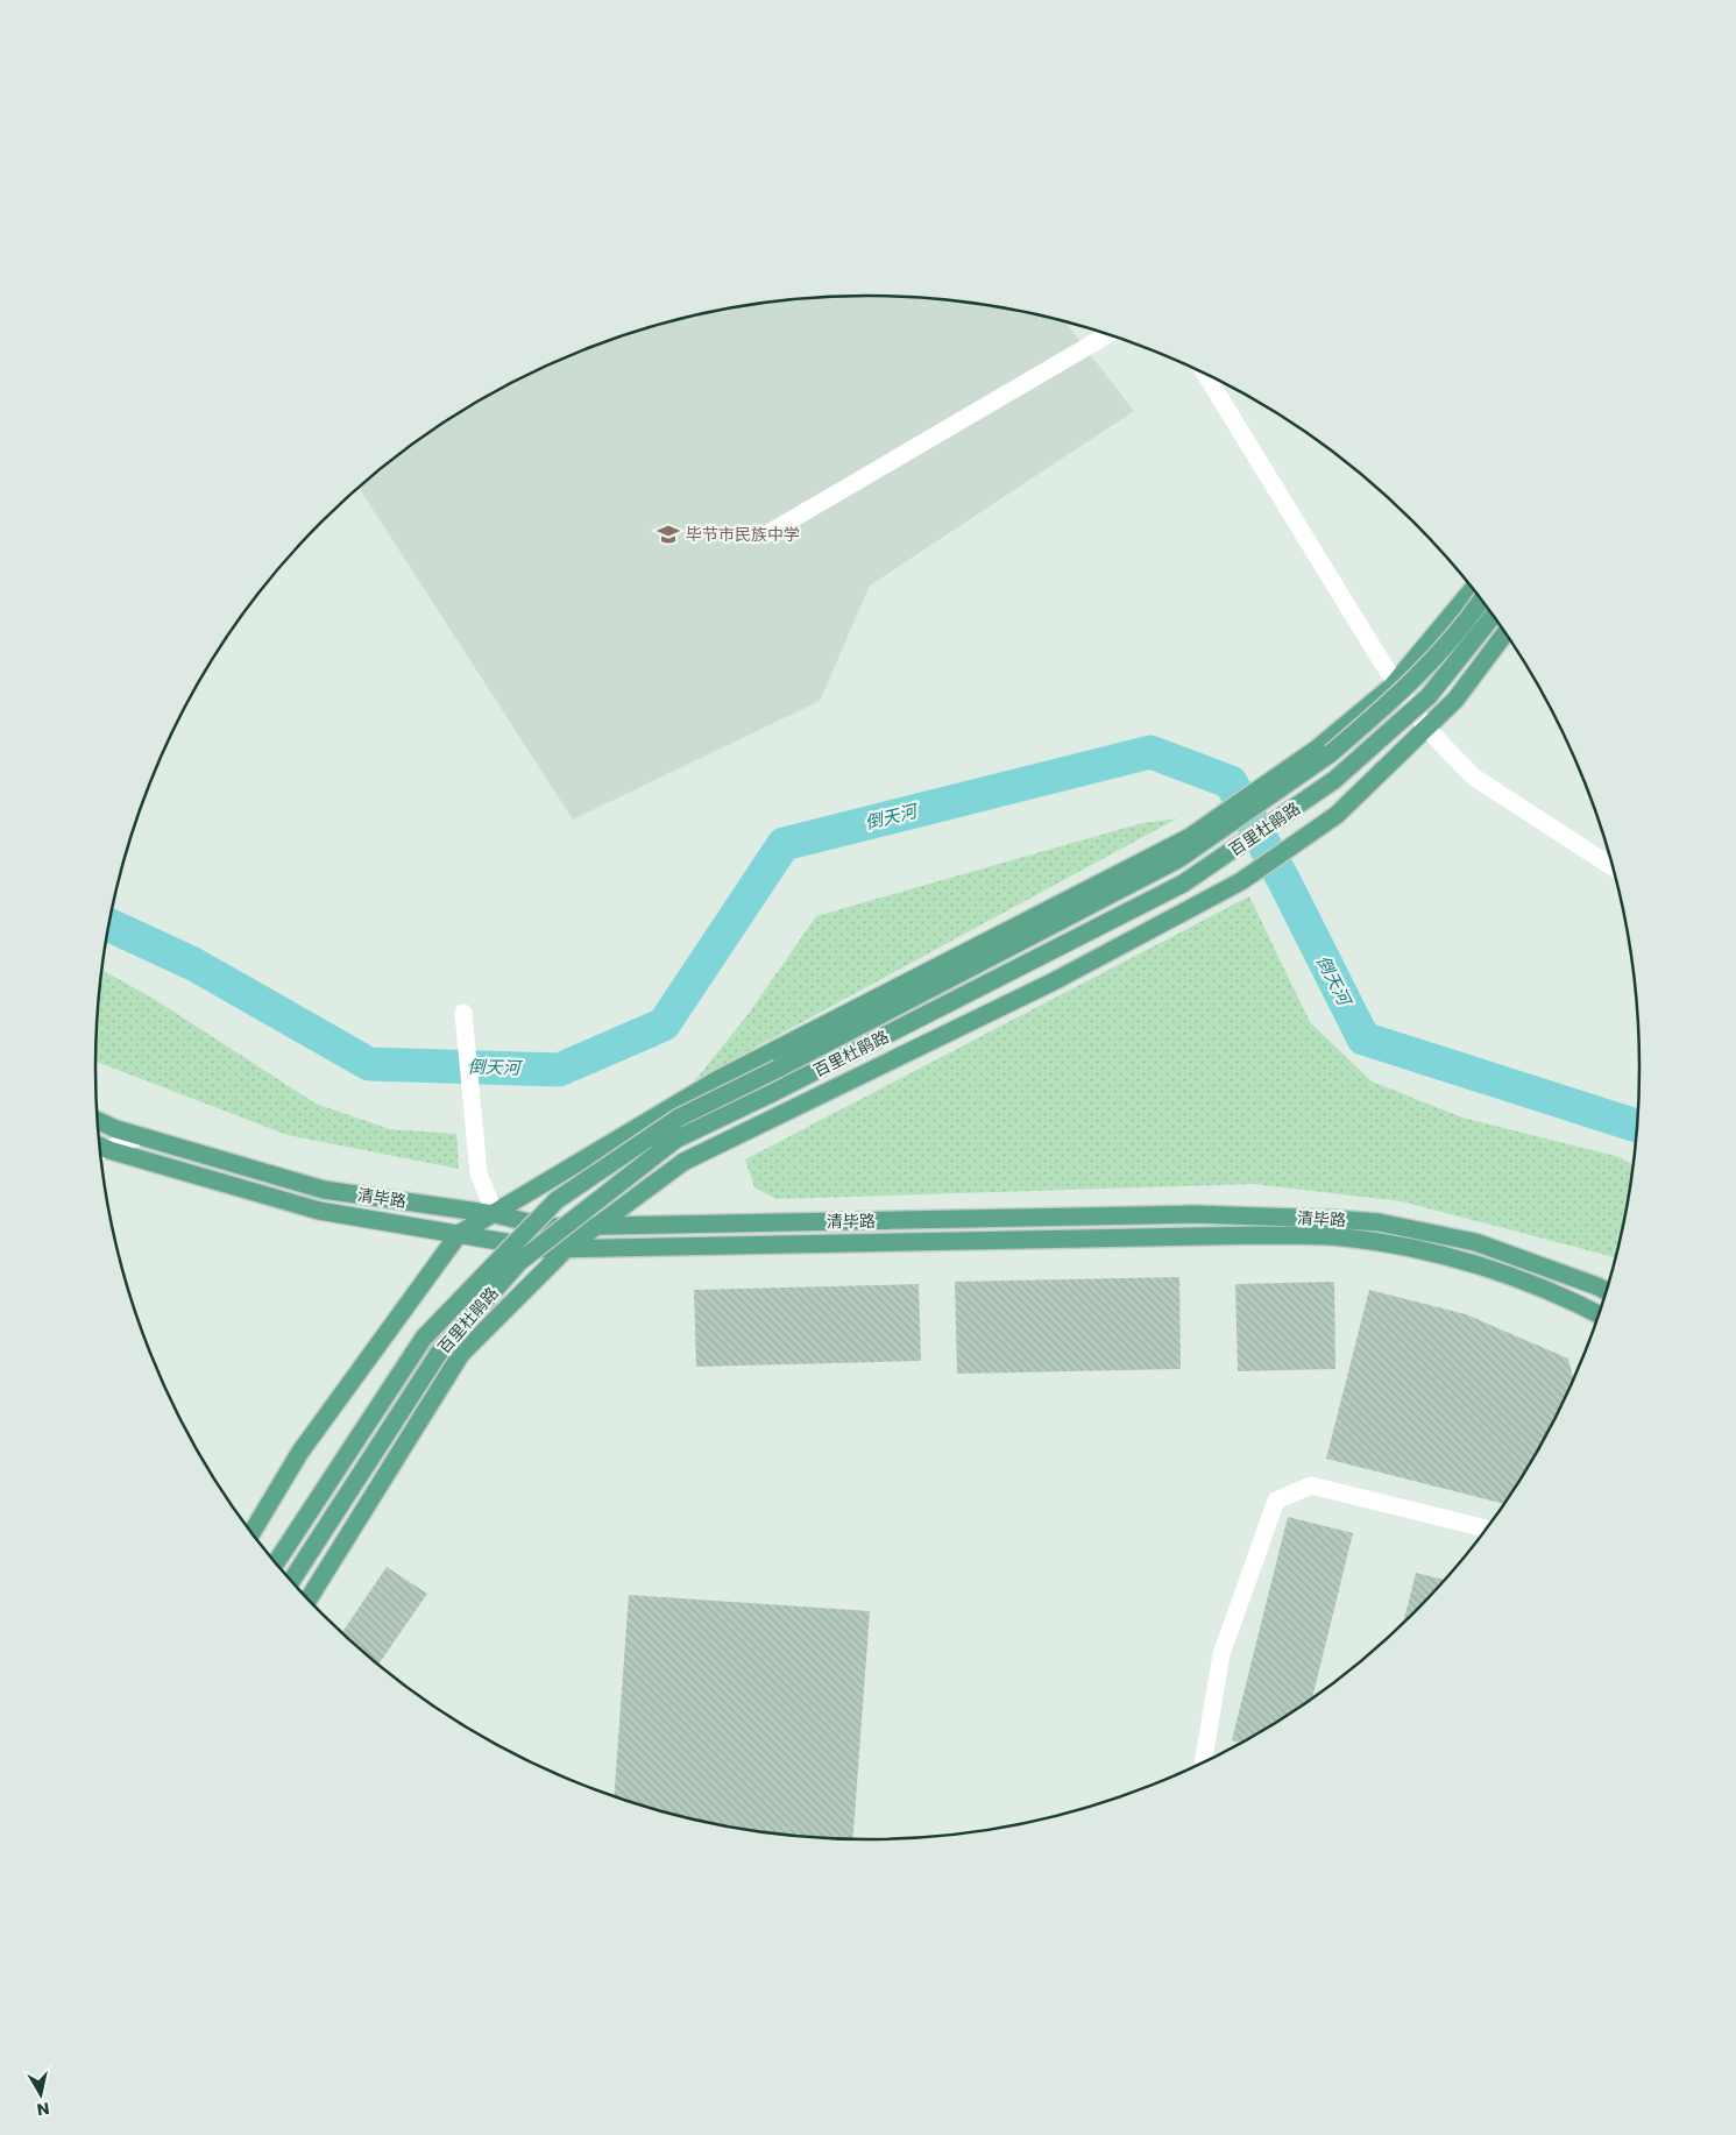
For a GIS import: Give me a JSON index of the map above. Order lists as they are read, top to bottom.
{
  "streets": {
    "main road": ["百里杜鹃路", "清毕路"]
  },
  "water": ["倒天河"],
  "places": {
    "school or university": ["毕节市民族中学"]
  },
  "north": "bottom"
}
